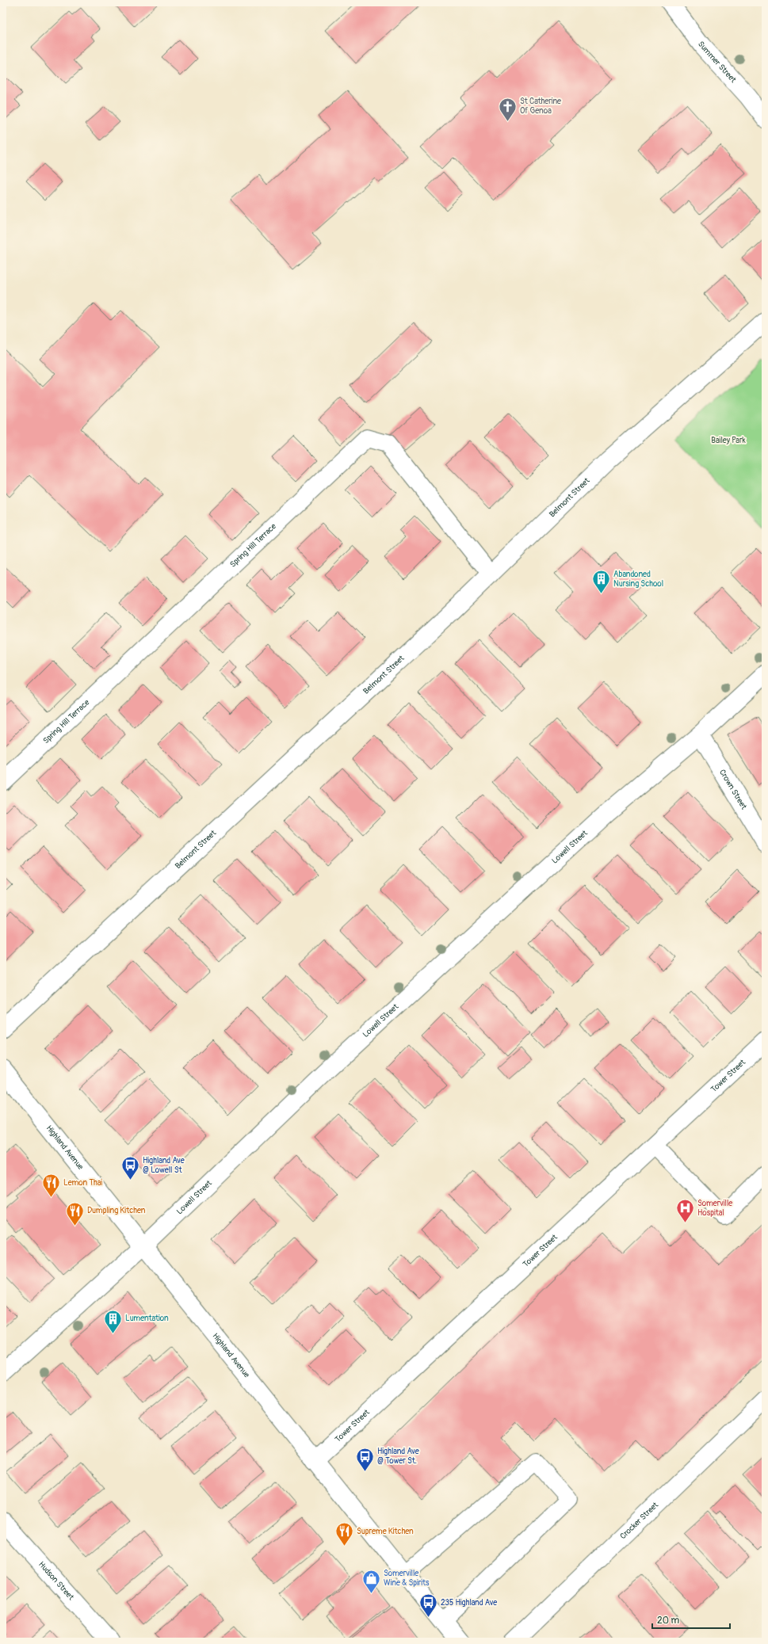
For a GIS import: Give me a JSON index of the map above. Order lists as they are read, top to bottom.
{
  "streets": {
    "street": [
      "Summer Street",
      "Belmont Street",
      "Spring Hill Terrace",
      "Crown Street",
      "Lowell Street",
      "Tower Street",
      "Highland Avenue",
      "Crocker Street",
      "Hudson Street"
    ]
  },
  "crossings": [
    ["Belmont Street", "Spring Hill Terrace"],
    ["Crown Street", "Lowell Street"],
    ["Lowell Street", "Highland Avenue"],
    ["Tower Street", "Highland Avenue"]
  ],
  "parks": ["Bailey Park"],
  "places": {
    "church": ["St Catherine Of Genoa"],
    "building": ["Abandoned Nursing School", "Lumentation"],
    "bus stop": ["Highland Ave @ Lowell St", "Highland Ave @ Tower St.", "235 Highland Ave"],
    "restaurant": ["Lemon Thai", "Dumpling Kitchen", "Supreme Kitchen"],
    "hospital": ["Somerville Hospital"],
    "shop": ["Somerville Wine & Spirits"]
  },
  "scale_bar": "20 m"
}
